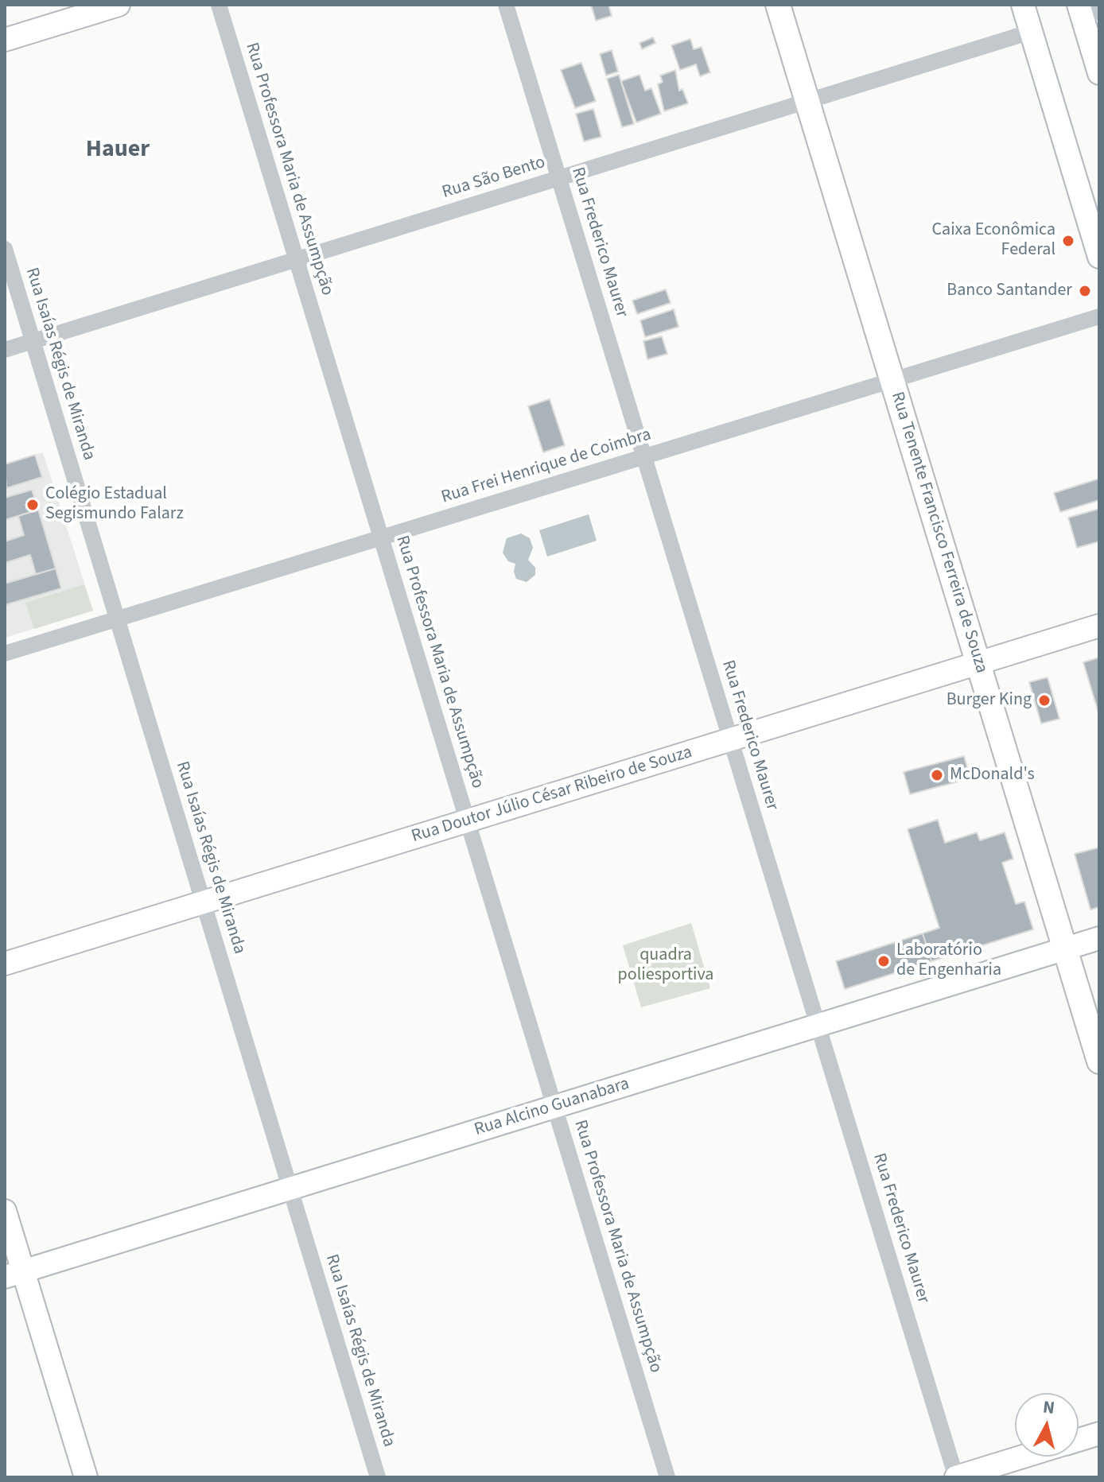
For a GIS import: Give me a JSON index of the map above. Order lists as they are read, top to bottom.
{
  "streets": {
    "main road": ["Rua Tenente Francisco Ferreira de Souza", "Rua Doutor Júlio César Ribeiro de Souza", "Rua Alcino Guanabara"],
    "street": [
      "Rua Professora Maria de Assumpção",
      "Rua São Bento",
      "Rua Frederico Maurer",
      "Rua Isaías Régis de Miranda",
      "Rua Frei Henrique de Coimbra"
    ]
  },
  "crossings": [
    ["Rua Professora Maria de Assumpção", "Rua São Bento"],
    ["Rua Professora Maria de Assumpção", "Rua Frei Henrique de Coimbra"],
    ["Rua Professora Maria de Assumpção", "Rua Doutor Júlio César Ribeiro de Souza"],
    ["Rua Professora Maria de Assumpção", "Rua Alcino Guanabara"],
    ["Rua São Bento", "Rua Frederico Maurer"],
    ["Rua São Bento", "Rua Isaías Régis de Miranda"],
    ["Rua São Bento", "Rua Tenente Francisco Ferreira de Souza"],
    ["Rua Frederico Maurer", "Rua Frei Henrique de Coimbra"],
    ["Rua Frederico Maurer", "Rua Doutor Júlio César Ribeiro de Souza"],
    ["Rua Frederico Maurer", "Rua Alcino Guanabara"],
    ["Rua Isaías Régis de Miranda", "Rua Frei Henrique de Coimbra"],
    ["Rua Isaías Régis de Miranda", "Rua Doutor Júlio César Ribeiro de Souza"],
    ["Rua Isaías Régis de Miranda", "Rua Alcino Guanabara"],
    ["Rua Frei Henrique de Coimbra", "Rua Tenente Francisco Ferreira de Souza"],
    ["Rua Tenente Francisco Ferreira de Souza", "Rua Doutor Júlio César Ribeiro de Souza"],
    ["Rua Tenente Francisco Ferreira de Souza", "Rua Alcino Guanabara"]
  ],
  "districts": ["Hauer"],
  "parks": ["quadra poliesportiva"],
  "places": [
    "Caixa Econômica Federal",
    "Banco Santander",
    "Colégio Estadual Segismundo Falarz",
    "Burger King",
    "McDonald's",
    "Laboratório de Engenharia"
  ],
  "north": "top"
}
